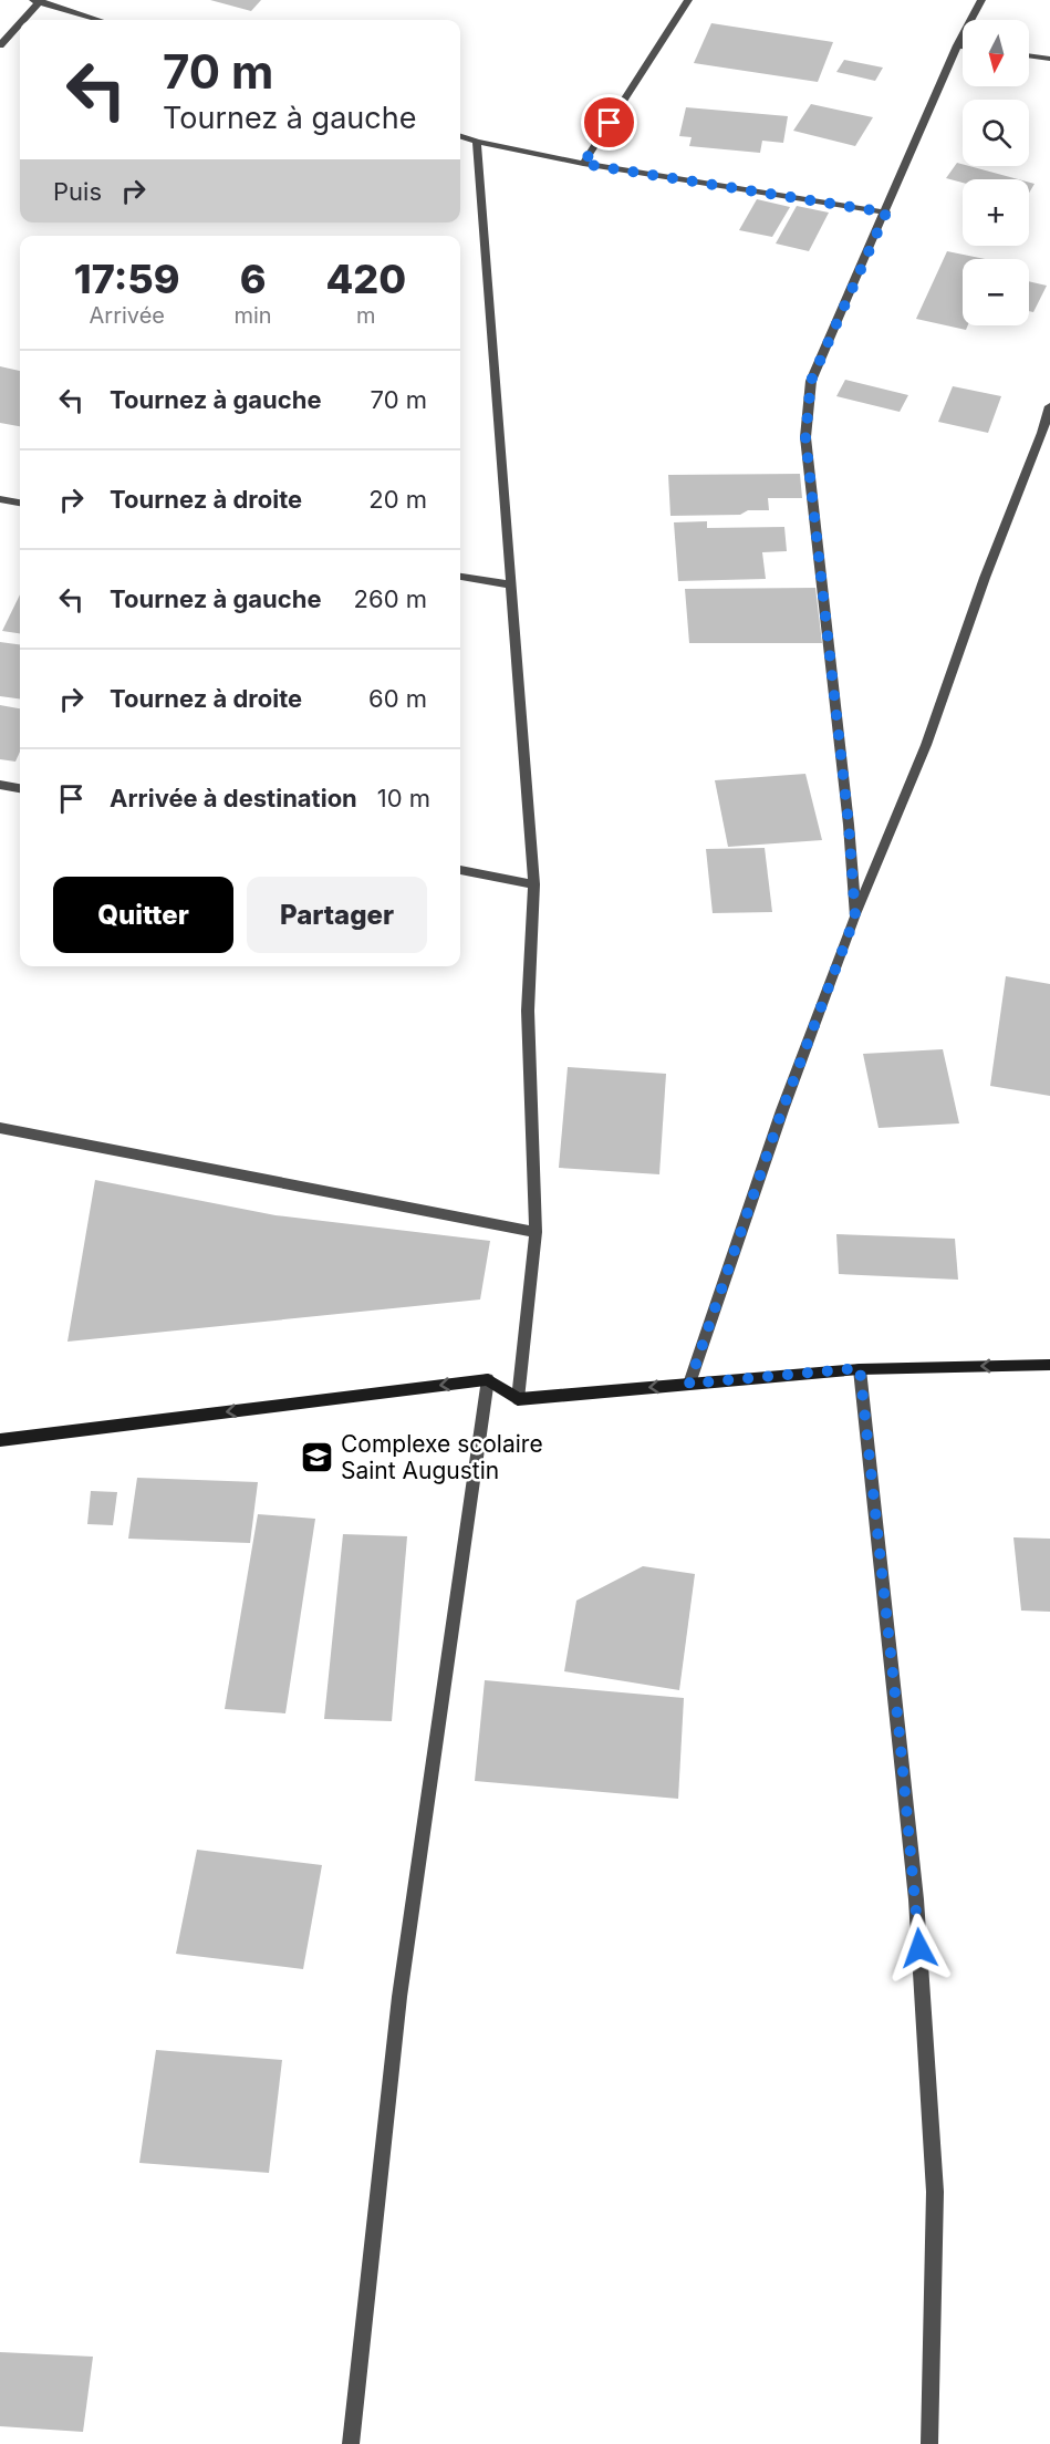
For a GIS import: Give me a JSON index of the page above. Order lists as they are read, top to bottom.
{
  "places": {
    "school or university": ["Complexe scolaire Saint Augustin"]
  },
  "north": "bottom",
  "page": {
    "map_buttons": ["+", "−"],
    "turn": ["70 m", "Tournez à gauche"],
    "then": "Puis",
    "eta": [
      "17:59",
      "Arrivée",
      "6",
      "min",
      "420",
      "m"
    ],
    "list": [
      {
        "name": "Tournez à gauche",
        "value": "70 m"
      },
      {
        "name": "Tournez à droite",
        "value": "20 m"
      },
      {
        "name": "Tournez à gauche",
        "value": "260 m"
      },
      {
        "name": "Tournez à droite",
        "value": "60 m"
      },
      {
        "name": "Arrivée à destination",
        "value": "10 m"
      }
    ],
    "buttons": ["Quitter", "Partager"]
  }
}
